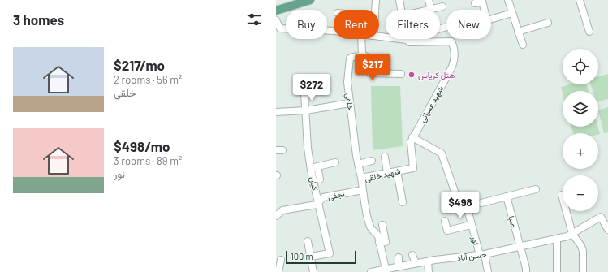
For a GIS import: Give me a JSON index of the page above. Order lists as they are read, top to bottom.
{
  "streets": {
    "street": [
      "خلقی",
      "شهید عمرانی",
      "شهید خلقی",
      "کیان",
      "نجفی",
      "صبا",
      "نور",
      "حسن آباد"
    ]
  },
  "crossings": [
    ["خلقی", "شهید خلقی"],
    ["شهید عمرانی", "شهید خلقی"],
    ["شهید عمرانی", "نور"],
    ["شهید خلقی", "نجفی"],
    ["کیان", "نجفی"],
    ["صبا", "حسن آباد"],
    ["نور", "حسن آباد"]
  ],
  "places": ["هتل کریاس"],
  "scale_bar": "100 m",
  "page": {
    "heading": "3 homes",
    "chip": [
      "Buy",
      "Rent",
      "Filters",
      "New"
    ],
    "list": [
      {
        "name": "$217/mo",
        "note": "2 rooms · 56 m² · خلقی"
      },
      {
        "name": "$498/mo",
        "note": "3 rooms · 89 m² · نور"
      }
    ],
    "map_buttons": ["+", "−"],
    "price": ["$217", "$272", "$498"],
    "scale": "100 m"
  }
}
